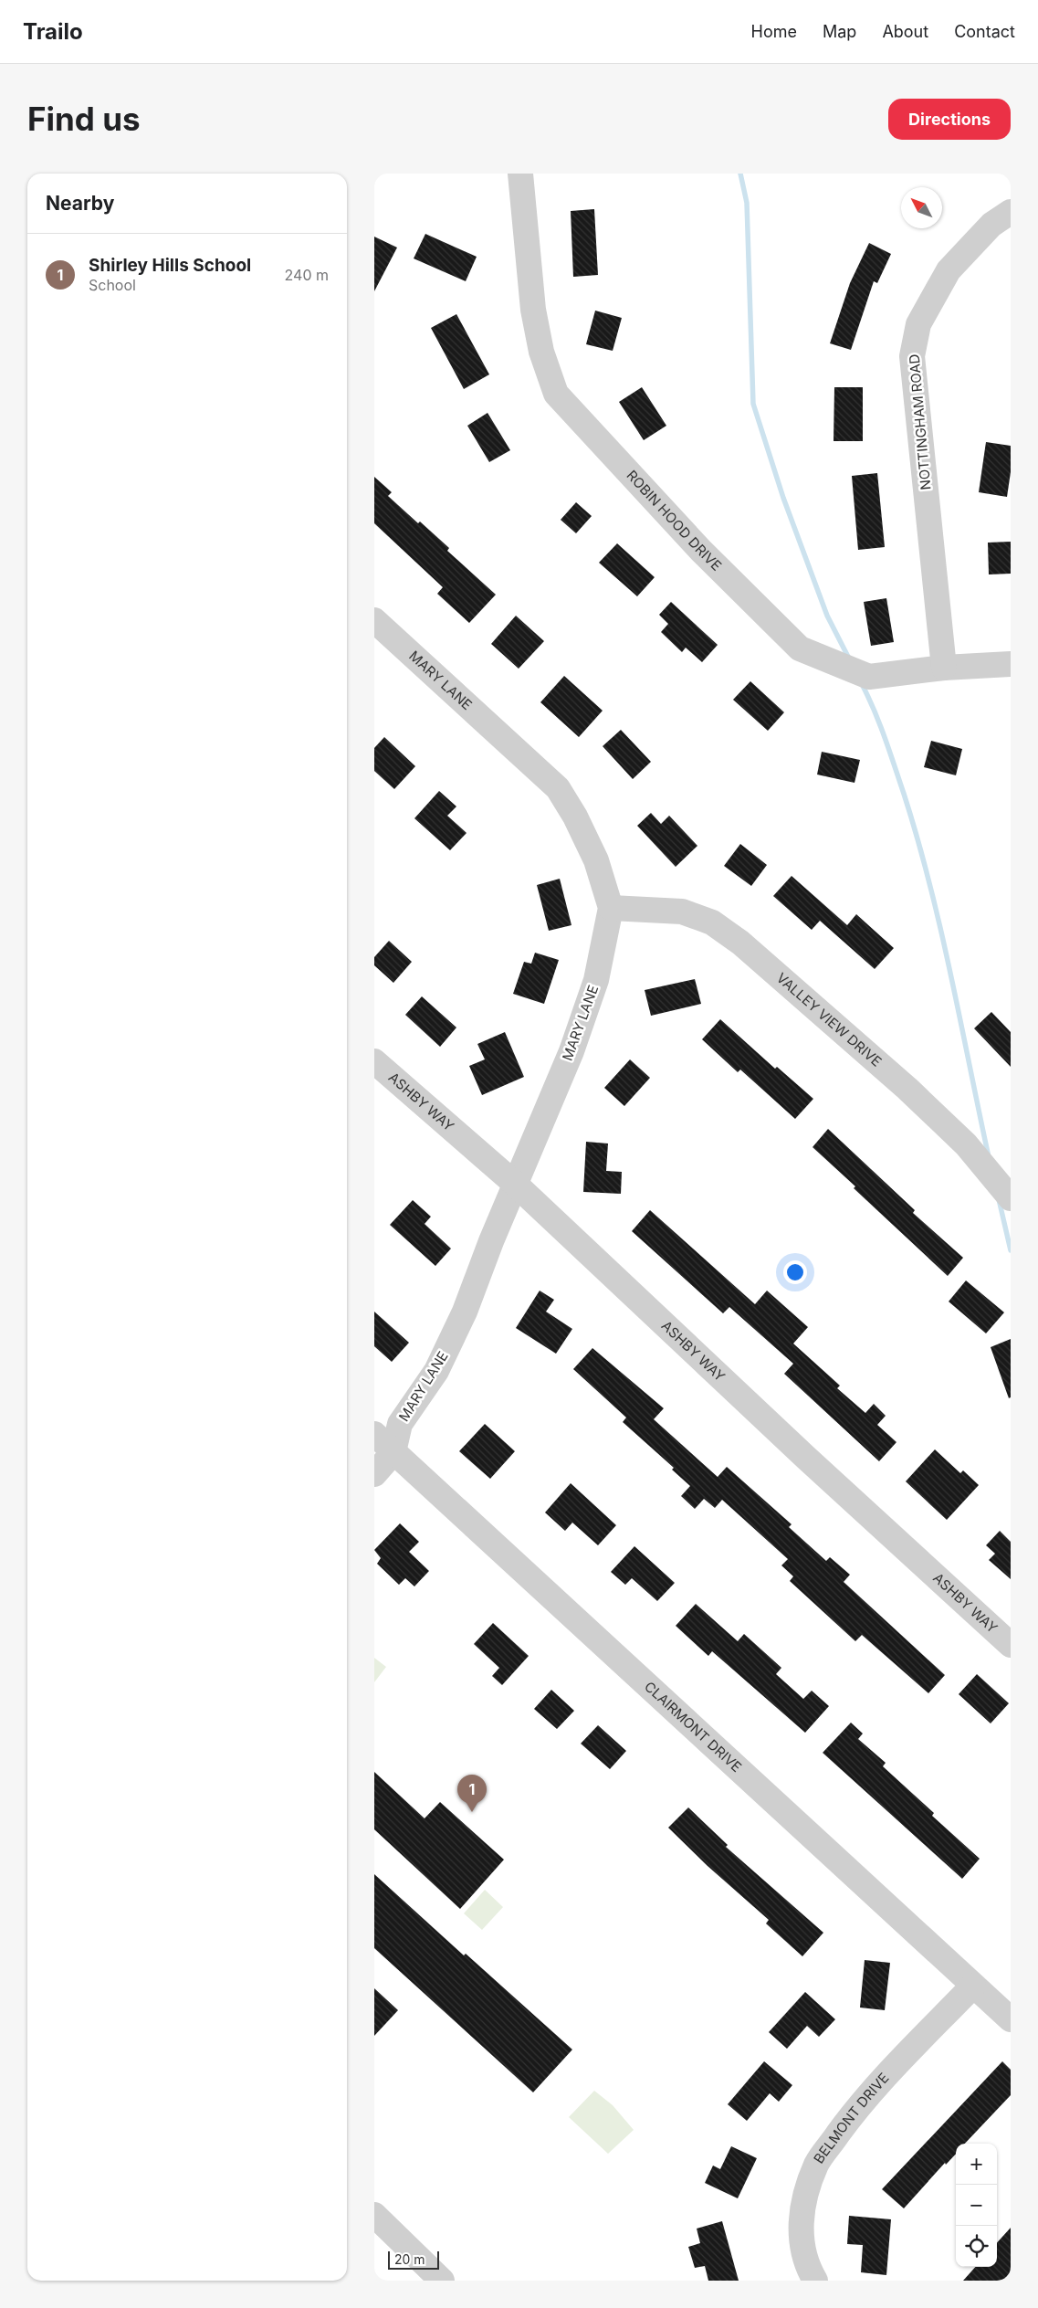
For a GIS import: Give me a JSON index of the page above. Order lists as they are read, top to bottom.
{
  "streets": {
    "street": [
      "NOTTINGHAM ROAD",
      "ROBIN HOOD DRIVE",
      "MARY LANE",
      "VALLEY VIEW DRIVE",
      "ASHBY WAY",
      "CLAIRMONT DRIVE",
      "BELMONT DRIVE"
    ]
  },
  "crossings": [
    ["NOTTINGHAM ROAD", "ROBIN HOOD DRIVE"],
    ["MARY LANE", "VALLEY VIEW DRIVE"],
    ["MARY LANE", "ASHBY WAY"],
    ["MARY LANE", "CLAIRMONT DRIVE"],
    ["CLAIRMONT DRIVE", "BELMONT DRIVE"]
  ],
  "scale_bar": "20 m",
  "north": "top left",
  "page": {
    "header": "Trailo",
    "nav": [
      "Home",
      "Map",
      "About",
      "Contact"
    ],
    "buttons": "Directions",
    "title": "Find us",
    "heading": "Nearby",
    "list": [
      {
        "mark": "1",
        "name": "Shirley Hills School",
        "note": "School",
        "value": "240 m"
      }
    ],
    "pins": "1",
    "map_buttons": ["+", "−"],
    "scale": "20 m"
  }
}
